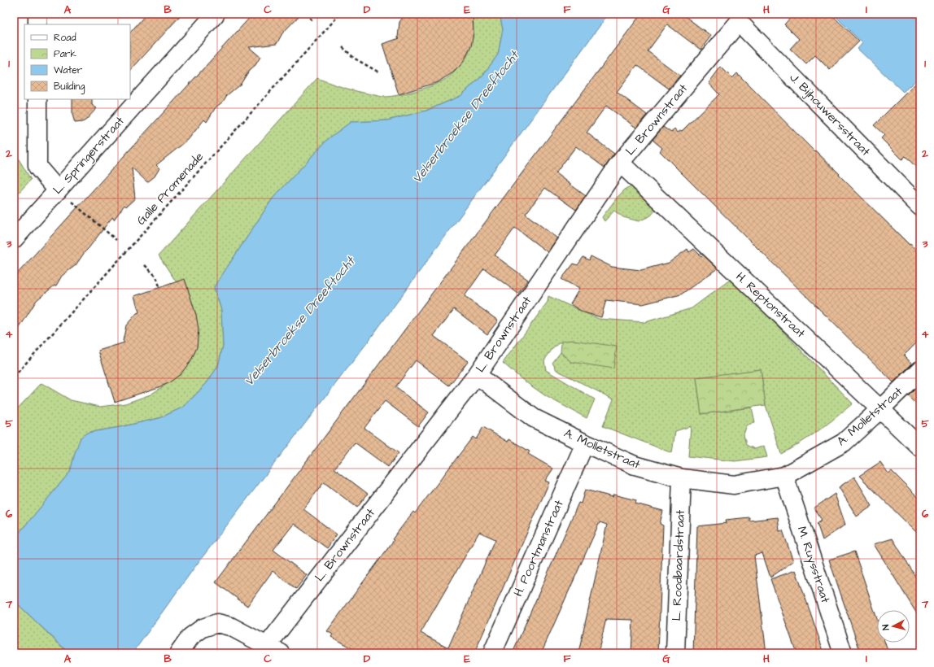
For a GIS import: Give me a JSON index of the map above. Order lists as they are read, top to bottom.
{
  "streets": {
    "street": [
      "J. Bijhouwersstraat",
      "L. Brownstraat",
      "L. Springerstraat",
      "H. Reptonstraat",
      "A. Molletstraat",
      "H. Poortmanstraat",
      "M. Ruysstraat",
      "L. Roodbaardstraat"
    ],
    "path": ["Galle Promenade"]
  },
  "crossings": [
    ["J. Bijhouwersstraat", "L. Brownstraat"],
    ["L. Brownstraat", "H. Reptonstraat"],
    ["L. Brownstraat", "A. Molletstraat"],
    ["H. Reptonstraat", "A. Molletstraat"],
    ["A. Molletstraat", "H. Poortmanstraat"],
    ["A. Molletstraat", "M. Ruysstraat"],
    ["A. Molletstraat", "L. Roodbaardstraat"]
  ],
  "water": ["Velserbroekse Dreeftocht"],
  "legend": [
    "Road",
    "Park",
    "Water",
    "Building"
  ],
  "north": "left",
  "grid": {
    "columns": [
      "A",
      "B",
      "C",
      "D",
      "E",
      "F",
      "G",
      "H",
      "I"
    ],
    "rows": [
      "1",
      "2",
      "3",
      "4",
      "5",
      "6",
      "7"
    ]
  }
}
